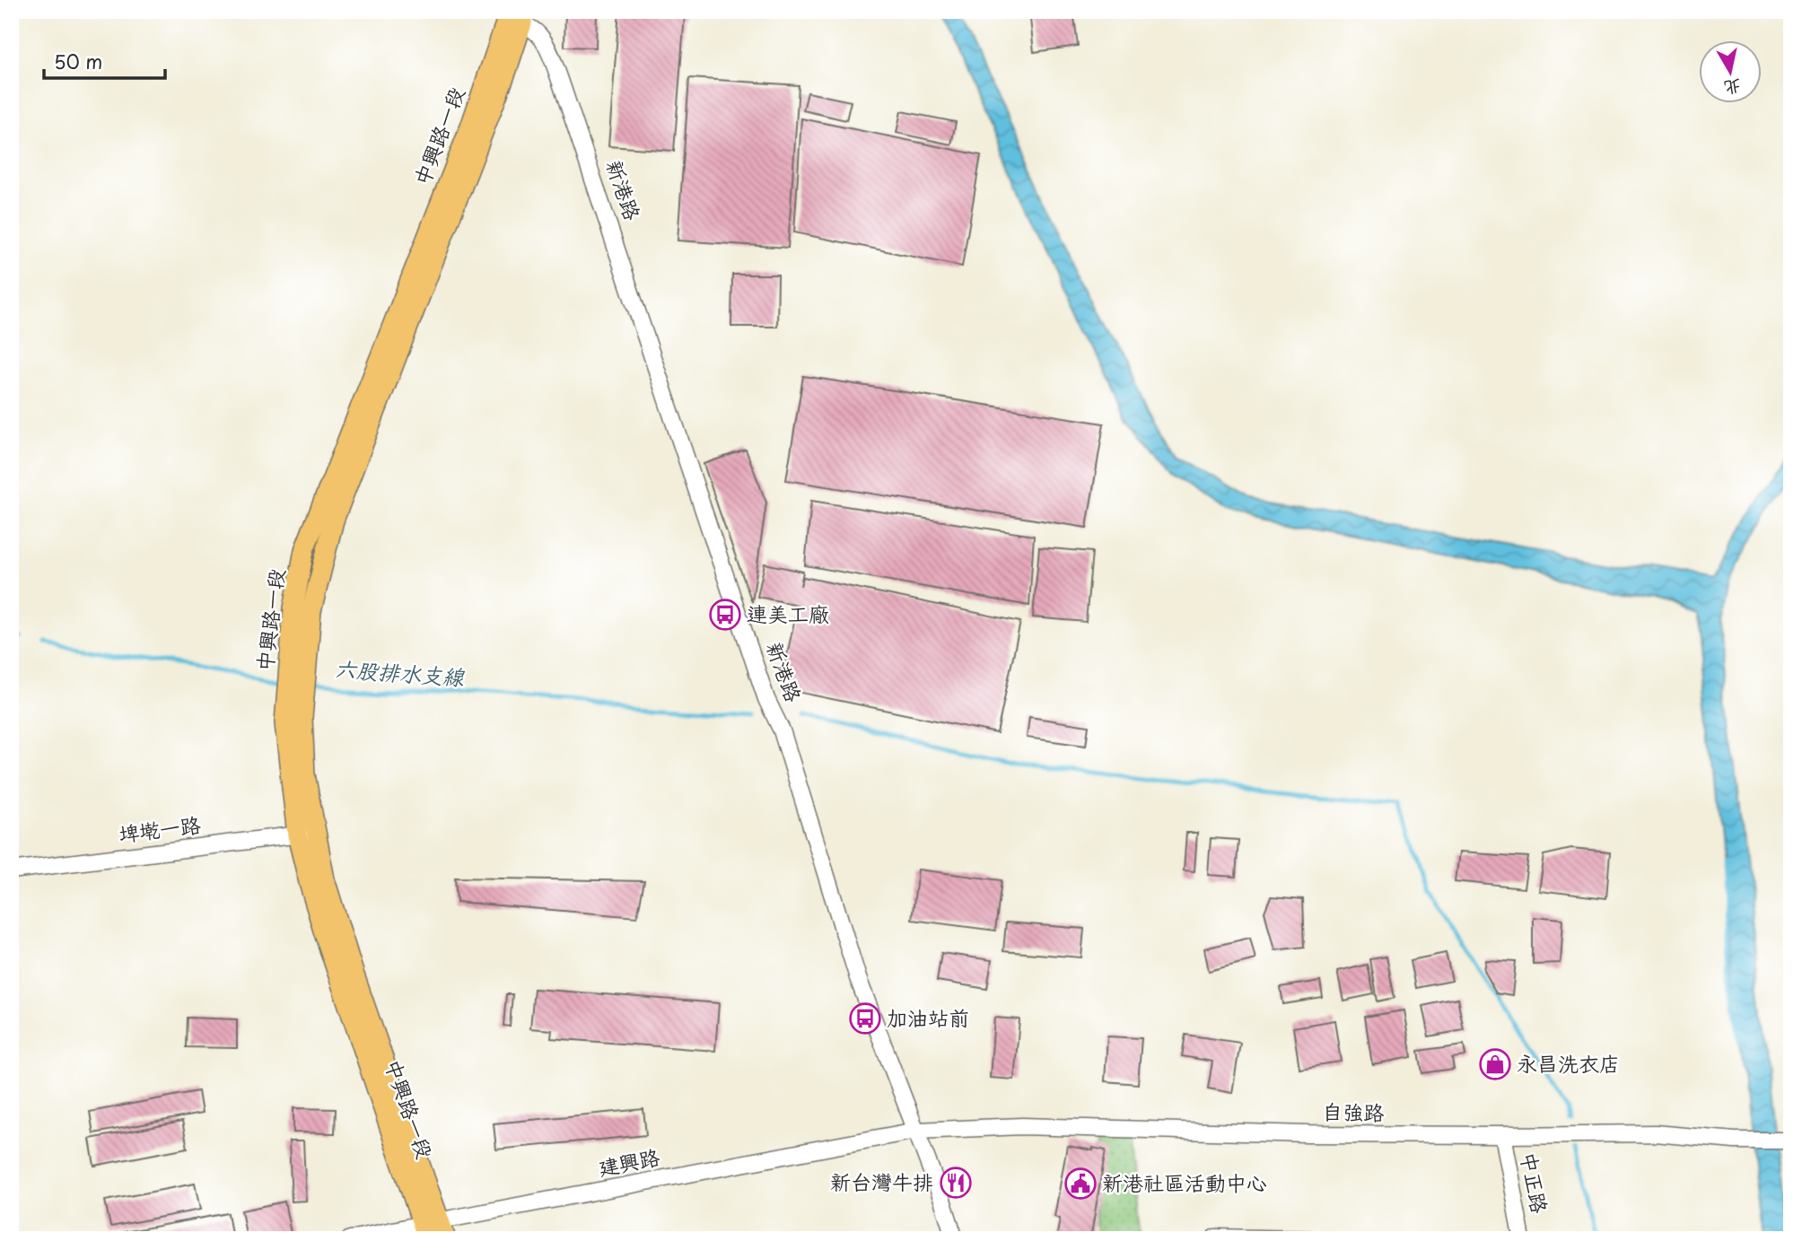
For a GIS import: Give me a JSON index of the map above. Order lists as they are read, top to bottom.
{
  "streets": {
    "main road": ["中興路一段"],
    "street": [
      "新港路",
      "埤墘一路",
      "自強路",
      "建興路",
      "中正路"
    ]
  },
  "crossings": [
    ["中興路一段", "新港路"],
    ["中興路一段", "埤墘一路"],
    ["中興路一段", "建興路"],
    ["新港路", "自強路"],
    ["新港路", "建興路"],
    ["自強路", "建興路"],
    ["自強路", "中正路"]
  ],
  "water": ["六股排水支線"],
  "places": {
    "bus stop": ["連美工廠", "加油站前"],
    "shop": ["永昌洗衣店"],
    "restaurant": ["新台灣牛排"],
    "public building": ["新港社區活動中心"]
  },
  "scale_bar": "50 m",
  "north": "bottom"
}
